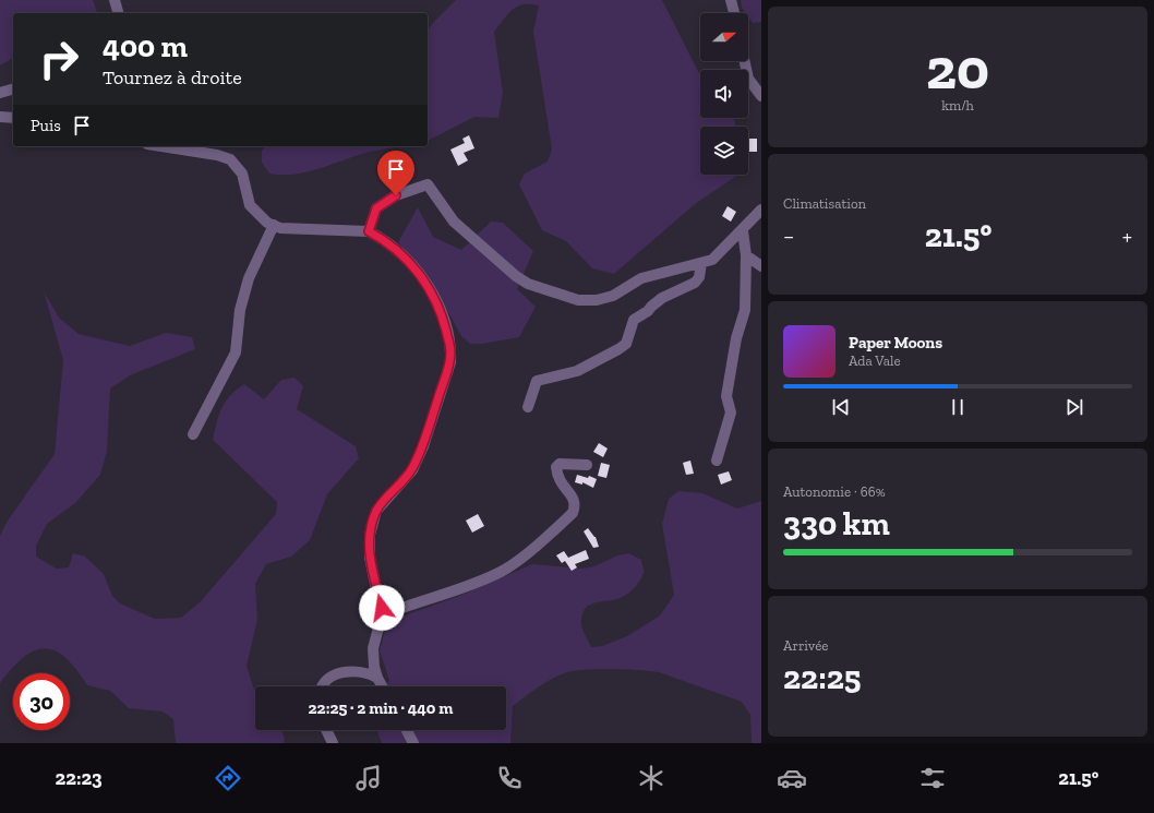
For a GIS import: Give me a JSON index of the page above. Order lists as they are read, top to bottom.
{
  "north": "right",
  "page": {
    "tile": [
      ["20", "km/h"],
      "Climatisation",
      ["Autonomie · 66%", "330 km"],
      ["Arrivée", "22:25"]
    ],
    "turn": ["400 m", "Tournez à droite"],
    "then": "Puis",
    "heat": ["−", "21.5°", "+"],
    "song": ["Paper Moons", "Ada Vale"],
    "limit": "30",
    "trip": "22:25 · 2 min · 440 m",
    "tabs": ["22:23", "21.5°"]
  }
}
